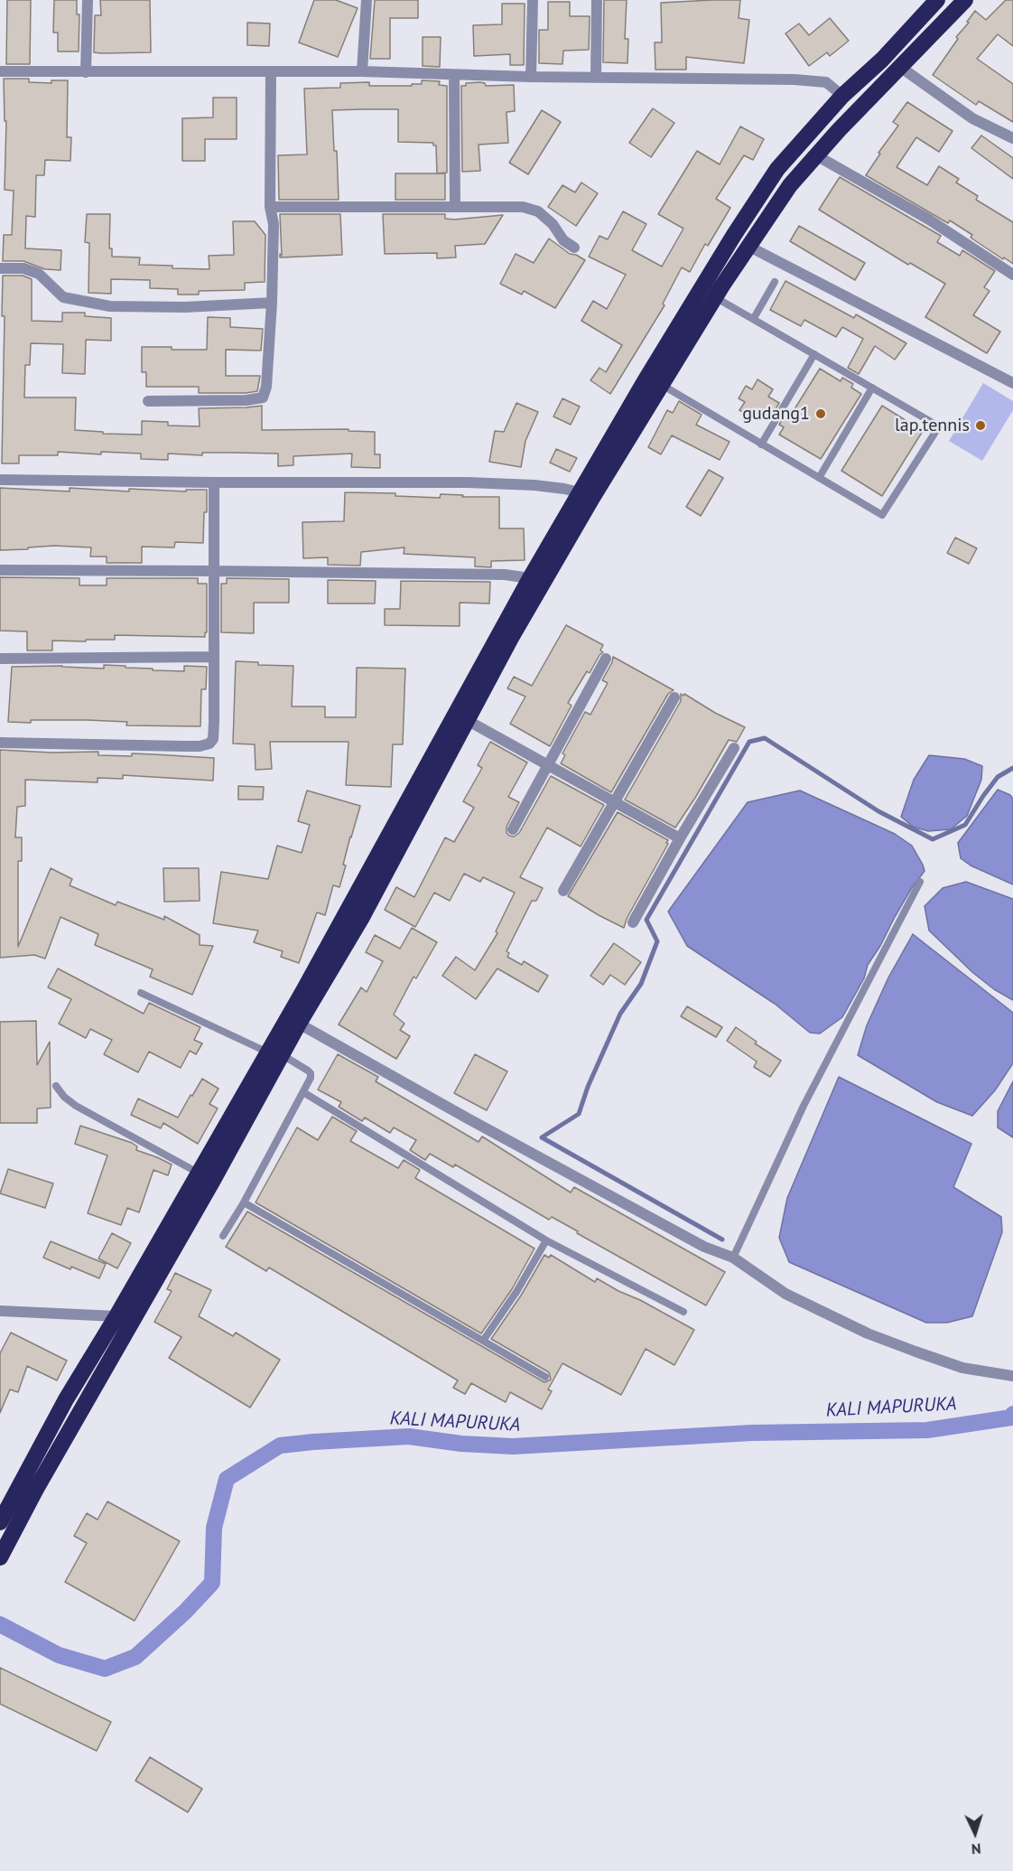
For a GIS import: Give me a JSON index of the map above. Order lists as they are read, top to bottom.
{
  "water": ["KALI MAPURUKA"],
  "places": ["gudang1", "lap.tennis"],
  "north": "bottom"
}
